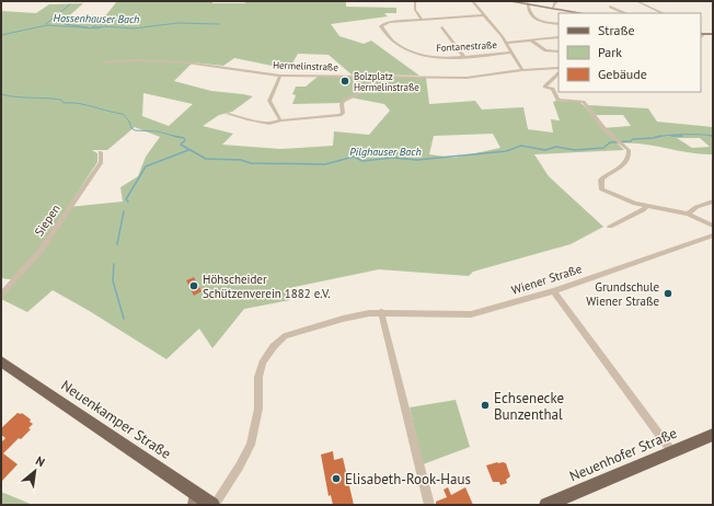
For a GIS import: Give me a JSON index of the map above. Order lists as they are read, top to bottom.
{
  "streets": {
    "main road": ["Neuenkamper Straße", "Neuenhofer Straße"],
    "street": [
      "Fontanestraße",
      "Hermelinstraße",
      "Siepen",
      "Wiener Straße"
    ]
  },
  "crossings": [
    ["Wiener Straße", "Neuenkamper Straße"]
  ],
  "water": ["Hossenhauser Bach", "Pilghauser Bach"],
  "places": [
    "Bolzplatz Hermelinstraße",
    "Höhscheider Schützenverein 1882 e.V.",
    "Grundschule Wiener Straße",
    "Echsenecke Bunzenthal",
    "Elisabeth-Rook-Haus"
  ],
  "legend": ["Straße", "Park", "Gebäude"],
  "north": "top right"
}
